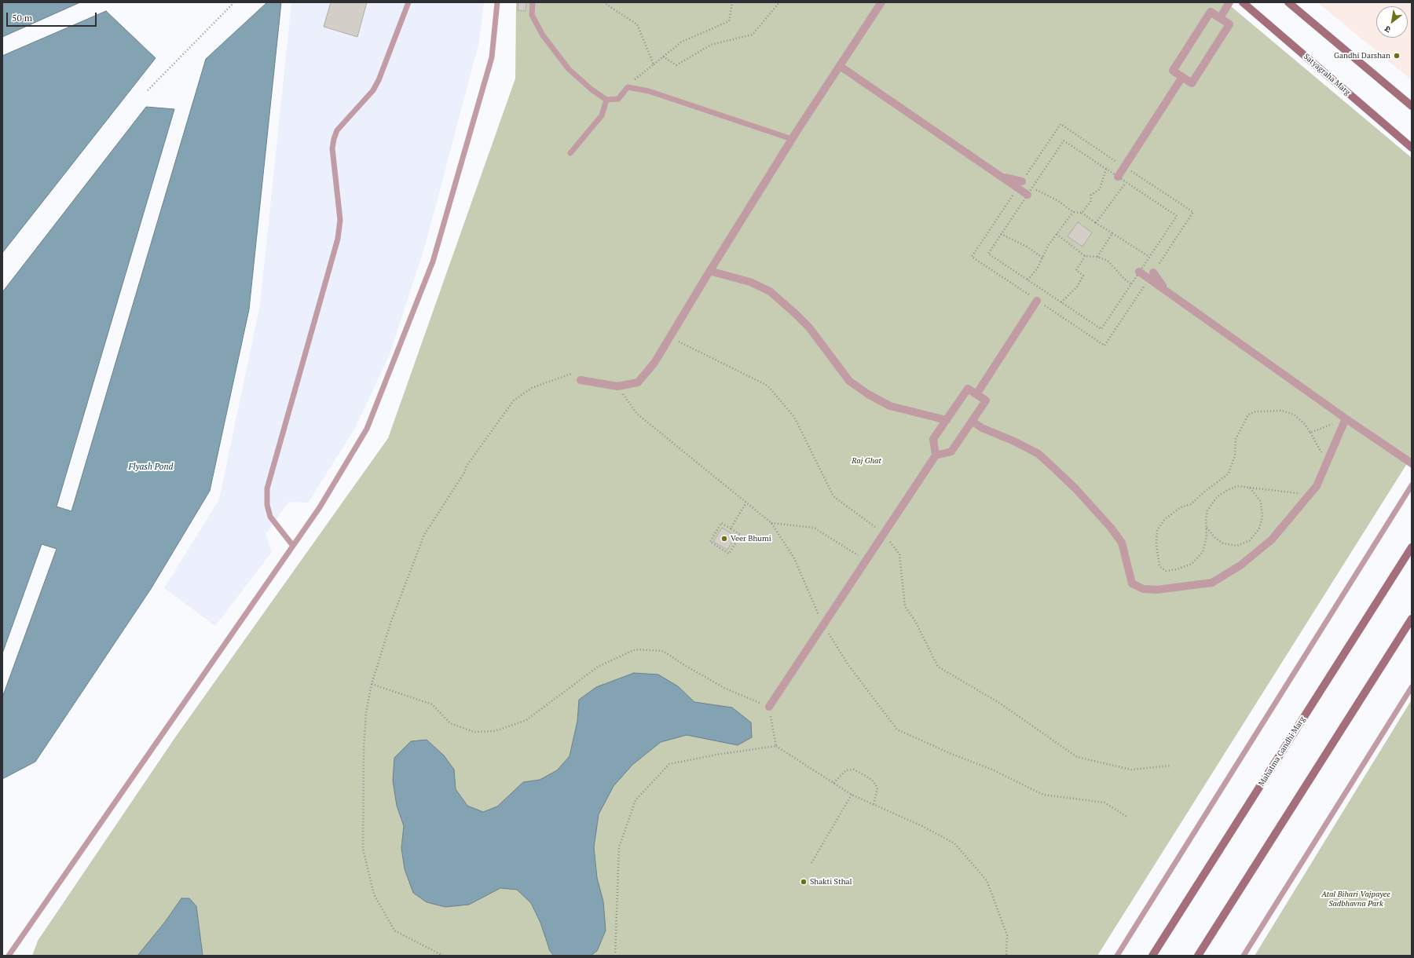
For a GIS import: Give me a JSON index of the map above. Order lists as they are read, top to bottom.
{
  "streets": {
    "main road": ["Satyagraha Marg", "Mahatma Gandhi Marg"]
  },
  "water": ["Flyash Pond"],
  "parks": ["Raj Ghat", "Atal Bihari Vajpayee Sadbhavna Park"],
  "places": ["Gandhi Darshan", "Veer Bhumi", "Shakti Sthal"],
  "scale_bar": "50 m",
  "north": "bottom left"
}
